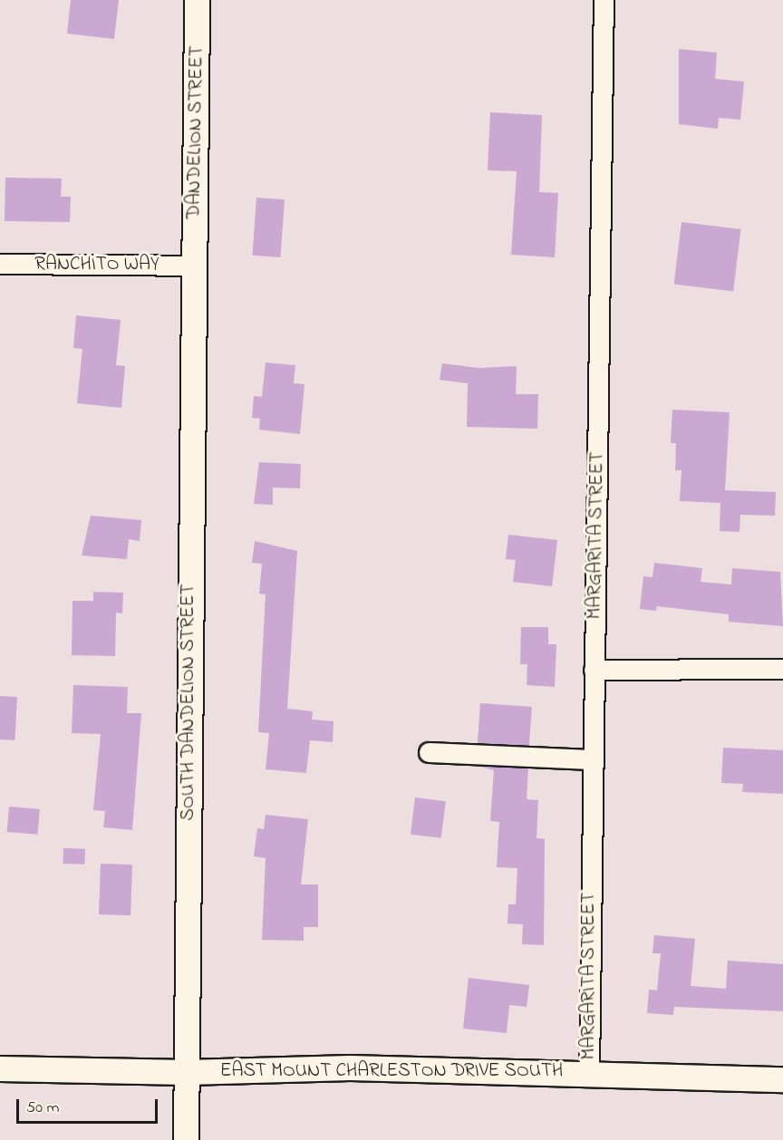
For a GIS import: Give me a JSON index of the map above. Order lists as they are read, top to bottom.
{
  "streets": {
    "street": [
      "DANDELION STREET",
      "RANCHITO WAY",
      "MARGARITA STREET",
      "SOUTH DANDELION STREET",
      "EAST MOUNT CHARLESTON DRIVE SOUTH"
    ]
  },
  "crossings": [
    ["DANDELION STREET", "RANCHITO WAY"],
    ["DANDELION STREET", "SOUTH DANDELION STREET"],
    ["RANCHITO WAY", "SOUTH DANDELION STREET"],
    ["MARGARITA STREET", "EAST MOUNT CHARLESTON DRIVE SOUTH"],
    ["SOUTH DANDELION STREET", "EAST MOUNT CHARLESTON DRIVE SOUTH"]
  ],
  "scale_bar": "50 m"
}
